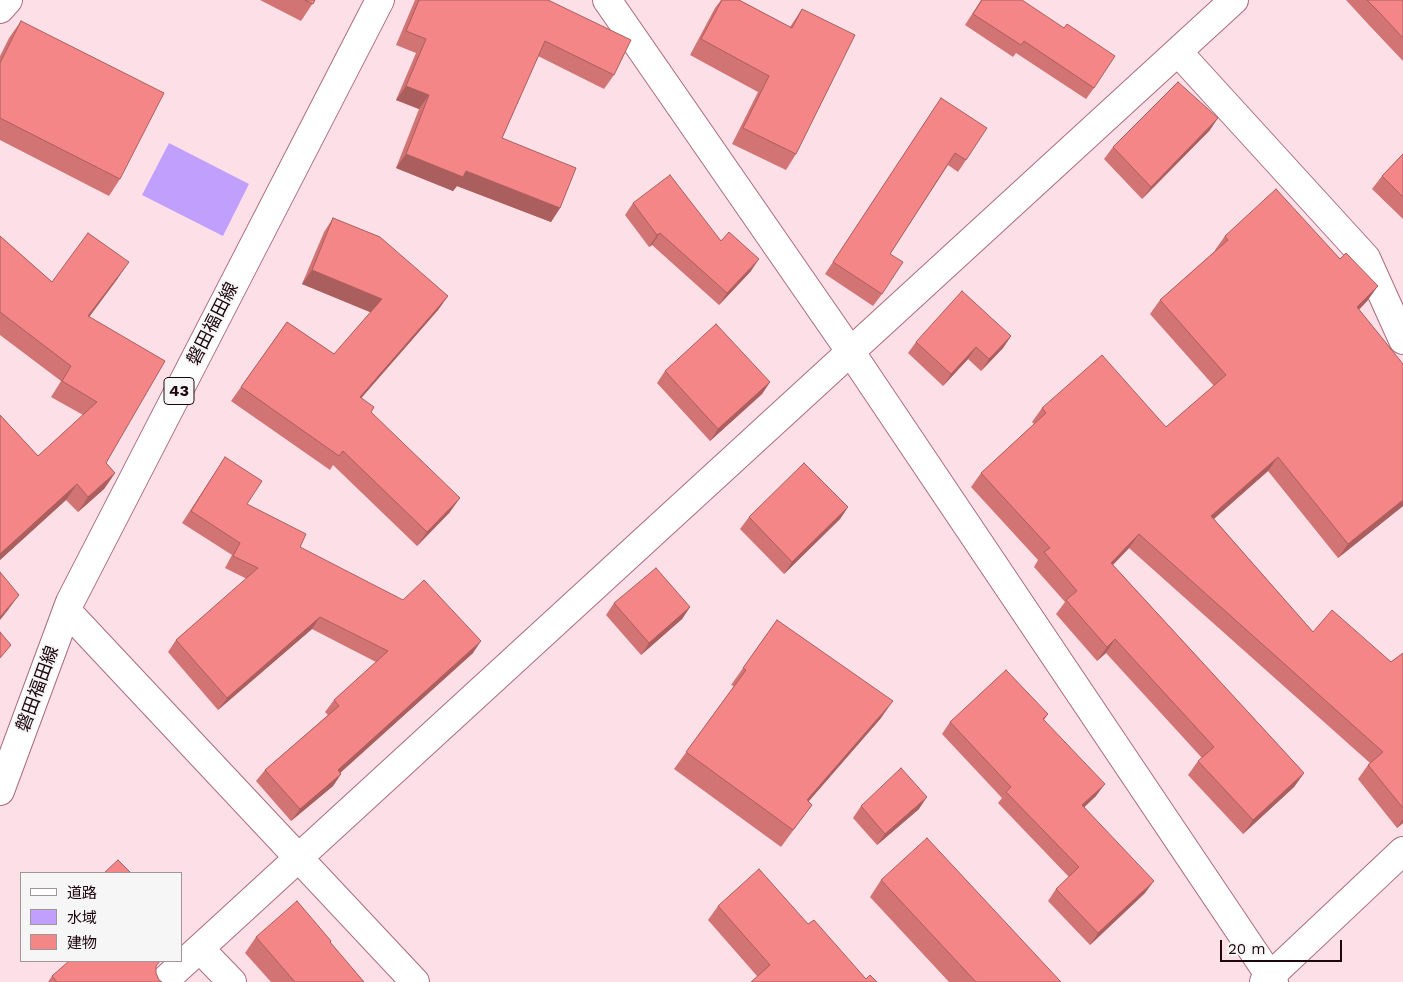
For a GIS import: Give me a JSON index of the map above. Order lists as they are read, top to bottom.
{
  "streets": {
    "street": ["磐田福田線", "43"]
  },
  "legend": ["道路", "水域", "建物"],
  "scale_bar": "20 m"
}
